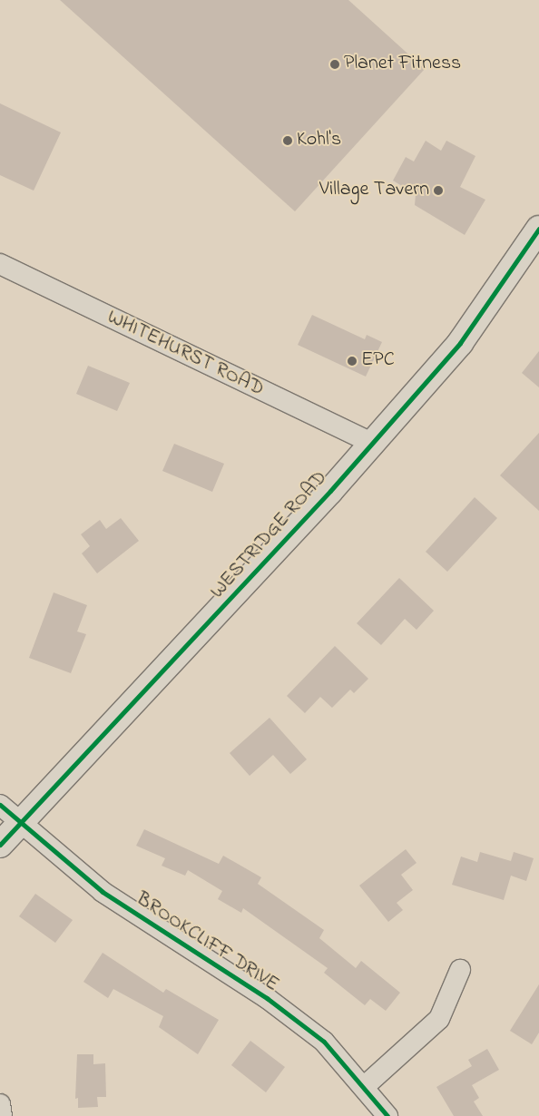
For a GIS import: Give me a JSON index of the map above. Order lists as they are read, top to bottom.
{
  "streets": {
    "main road": ["WESTRIDGE ROAD"],
    "street": ["WHITEHURST ROAD", "BROOKCLIFF DRIVE"]
  },
  "crossings": [
    ["WHITEHURST ROAD", "WESTRIDGE ROAD"],
    ["WESTRIDGE ROAD", "BROOKCLIFF DRIVE"]
  ],
  "places": [
    "Planet Fitness",
    "Kohl's",
    "Village Tavern",
    "EPC"
  ]
}
